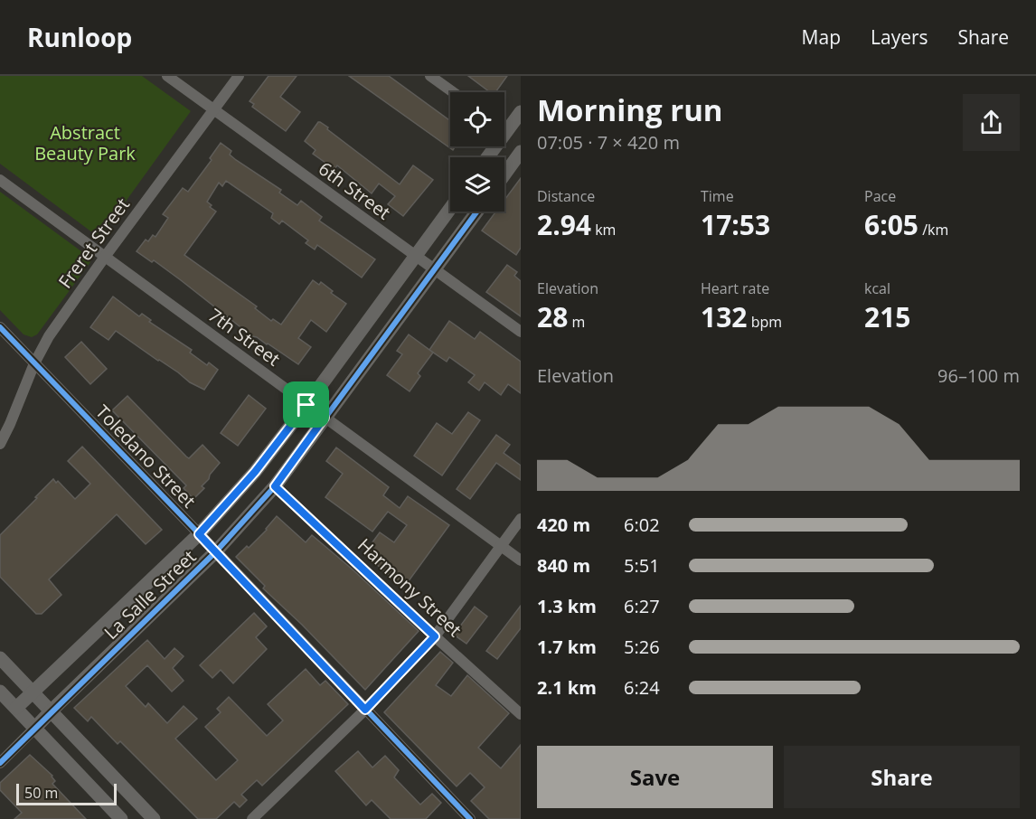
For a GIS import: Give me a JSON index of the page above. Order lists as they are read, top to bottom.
{
  "streets": {
    "street": [
      "6th Street",
      "Freret Street",
      "7th Street",
      "Toledano Street",
      "Harmony Street",
      "La Salle Street"
    ]
  },
  "crossings": [
    ["6th Street", "Freret Street"],
    ["6th Street", "La Salle Street"],
    ["Freret Street", "7th Street"],
    ["Freret Street", "Toledano Street"],
    ["7th Street", "La Salle Street"],
    ["Toledano Street", "La Salle Street"],
    ["Harmony Street", "La Salle Street"]
  ],
  "parks": ["Abstract Beauty Park"],
  "scale_bar": "50 m",
  "page": {
    "header": "Runloop",
    "nav": ["Map", "Layers", "Share"],
    "heading": ["Morning run", "07:05 · 7 × 420 m"],
    "stats": [
      ["Distance", "2.94 km"],
      ["Time", "17:53"],
      ["Pace", "6:05 /km"],
      ["Elevation", "28 m"],
      ["Heart rate", "132 bpm"],
      ["kcal", "215"]
    ],
    "chart": ["Elevation", "96–100 m"],
    "list": [
      {
        "name": "420 m",
        "note": "6:02"
      },
      {
        "name": "840 m",
        "note": "5:51"
      },
      {
        "name": "1.3 km",
        "note": "6:27"
      },
      {
        "name": "1.7 km",
        "note": "5:26"
      },
      {
        "name": "2.1 km",
        "note": "6:24"
      }
    ],
    "buttons": ["Save", "Share"],
    "scale": "50 m"
  }
}
